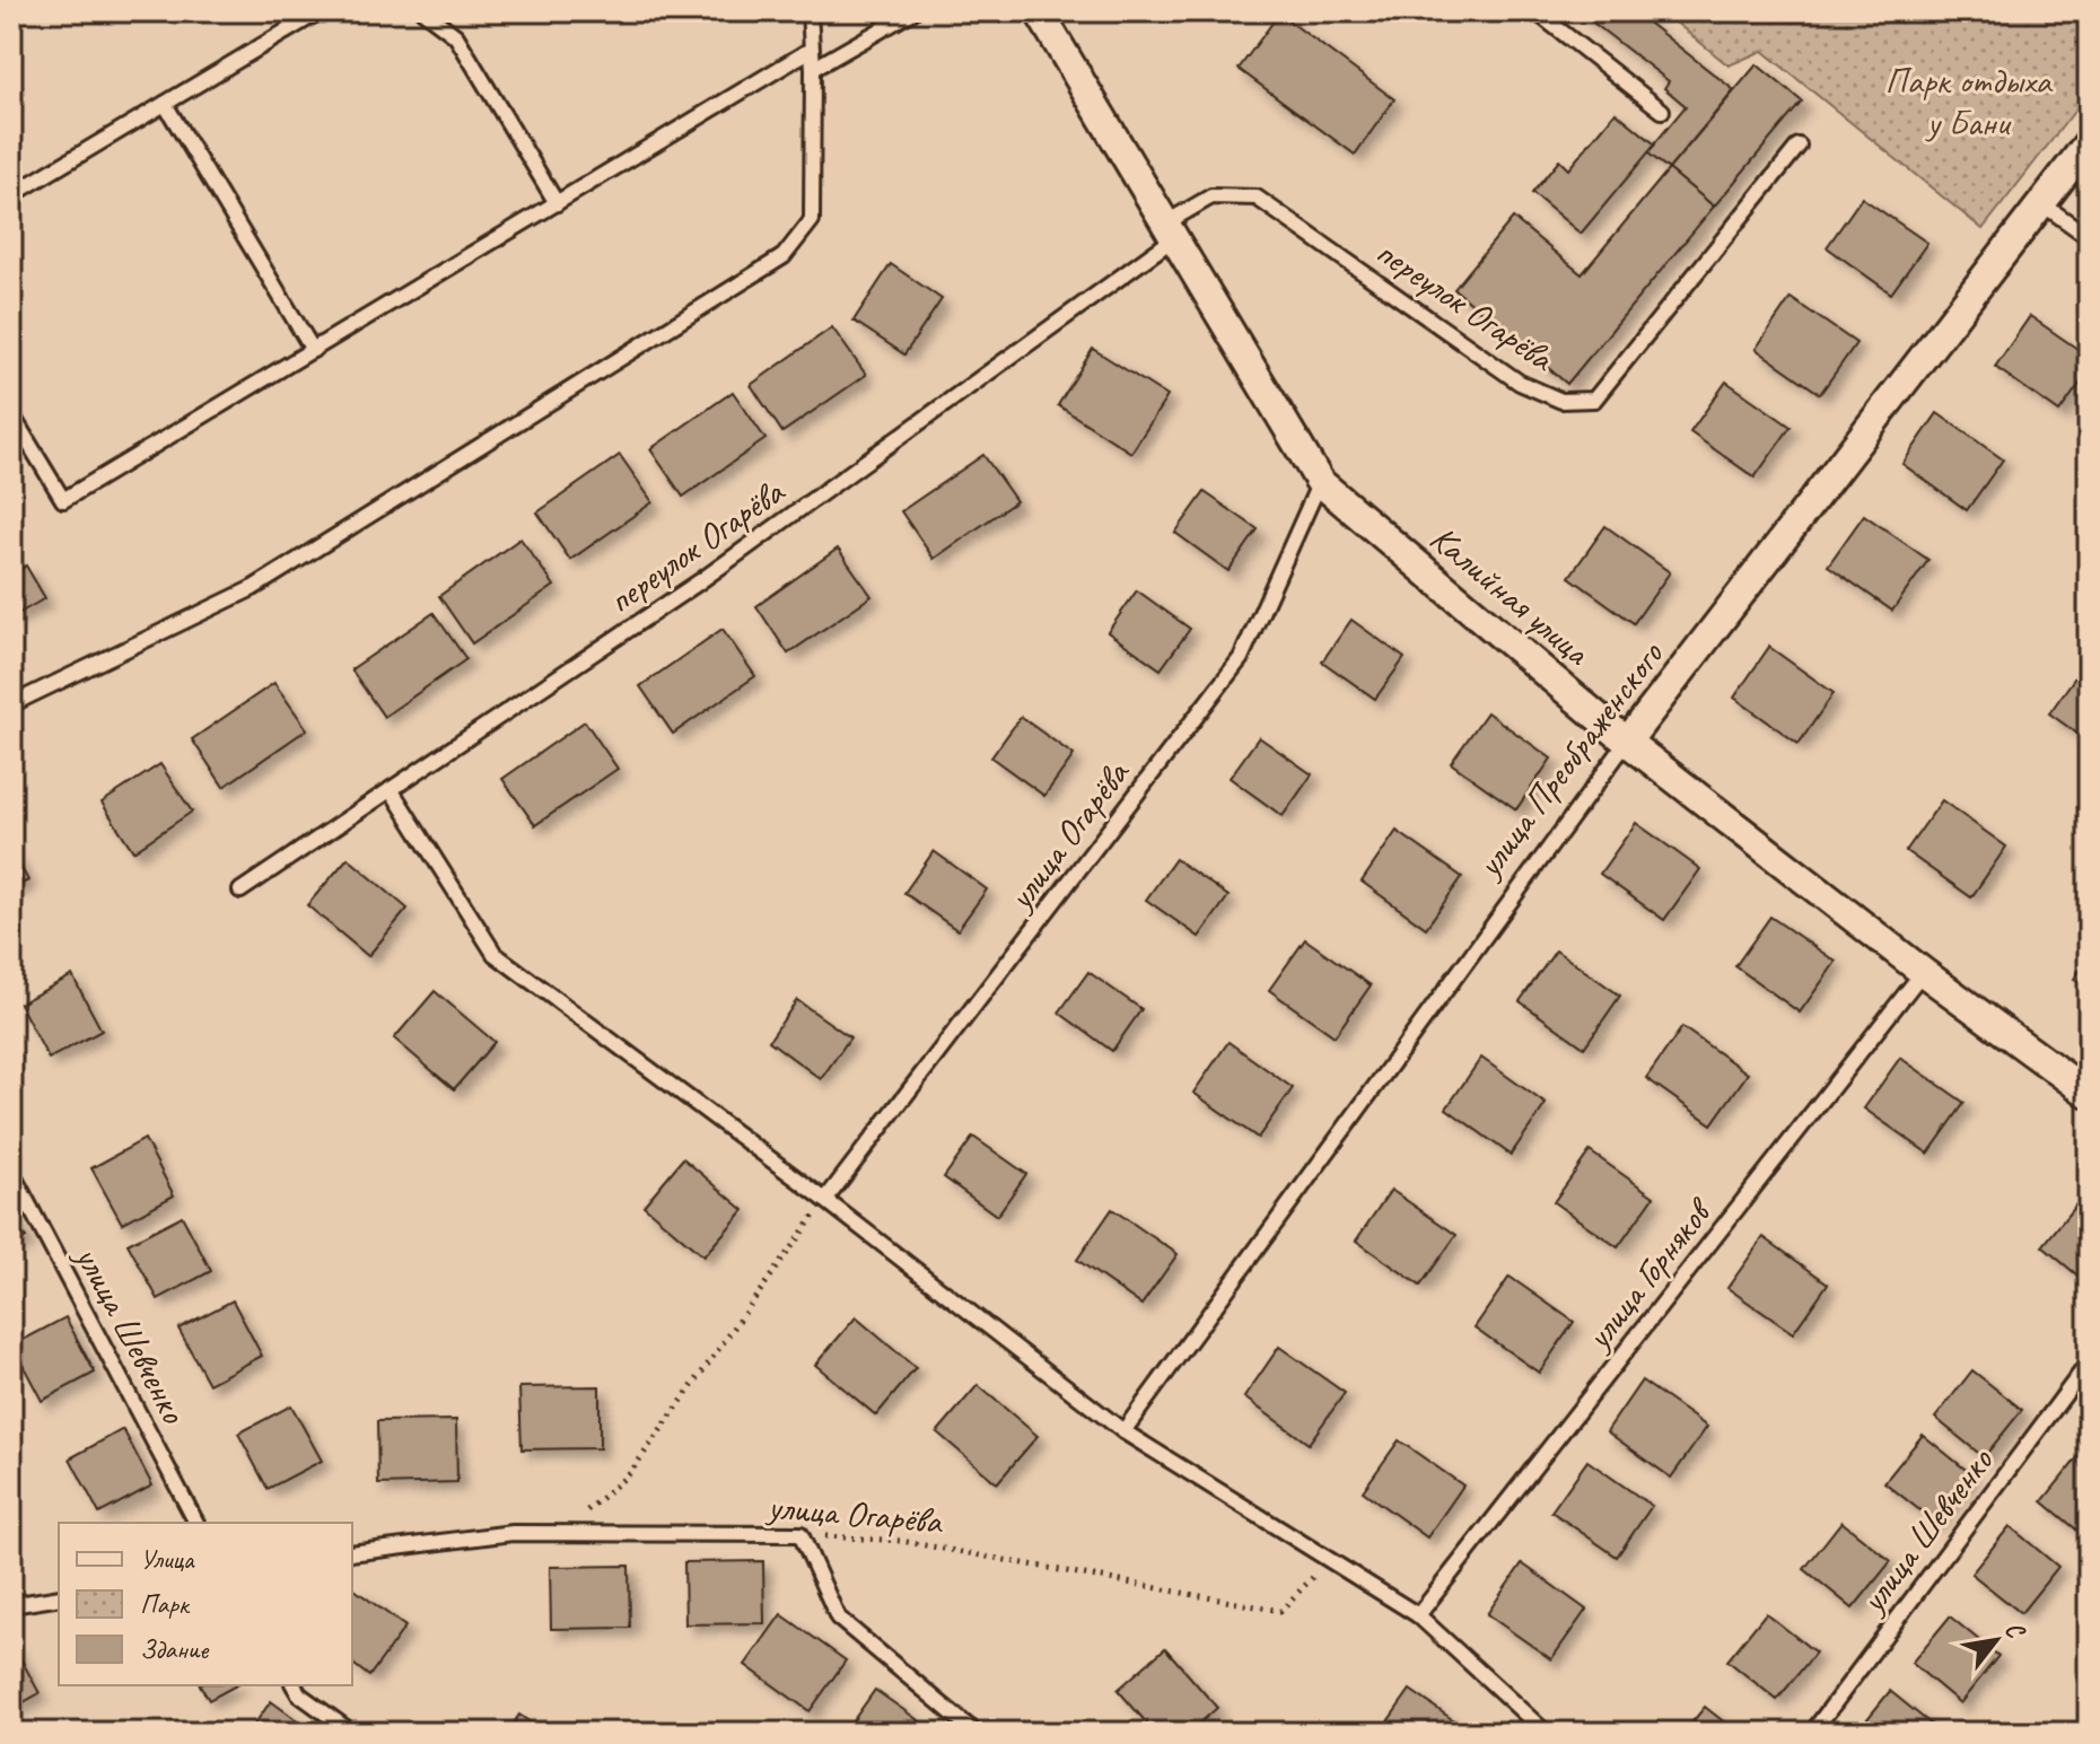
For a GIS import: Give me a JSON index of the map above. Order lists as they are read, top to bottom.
{
  "streets": {
    "street": ["Калийная улица", "улица Преображенского"],
    "lane": [
      "переулок Огарёва",
      "улица Огарёва",
      "улица Горняков",
      "улица Шевченко"
    ]
  },
  "crossings": [
    ["переулок Огарёва", "Калийная улица"],
    ["Калийная улица", "улица Преображенского"],
    ["Калийная улица", "улица Огарёва"],
    ["Калийная улица", "улица Горняков"]
  ],
  "parks": ["Парк отдыха у Бани"],
  "legend": ["Улица", "Парк", "Здание"],
  "north": "top right"
}
